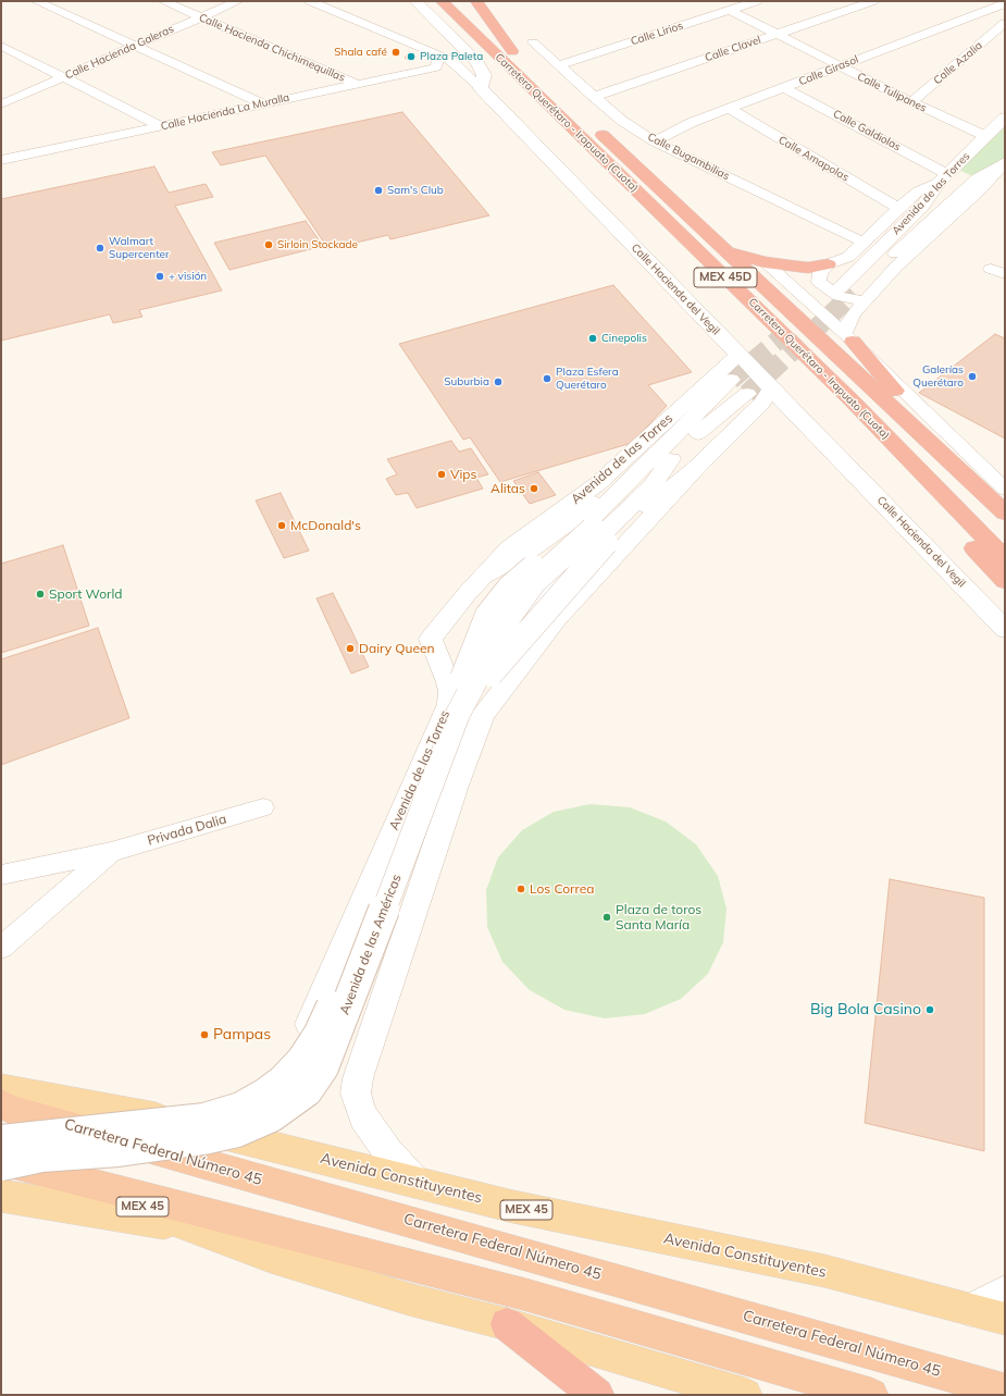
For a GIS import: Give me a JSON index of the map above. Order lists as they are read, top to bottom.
{
  "streets": {
    "highway": [
      "Carretera Querétaro - Irapuato (Cuota)",
      "MEX 45D",
      "Carretera Federal Número 45",
      "MEX 45"
    ],
    "main road": [
      "Avenida de las Torres",
      "Calle Hacienda del Vegil",
      "Avenida de las Américas",
      "Avenida Constituyentes"
    ],
    "street": [
      "Calle Lirios",
      "Calle Hacienda Chichimequillas",
      "Calle Clavel",
      "Calle Hacienda Galeras",
      "Calle Azalia",
      "Calle Girasol",
      "Calle Tulipanes",
      "Calle Hacienda La Muralla",
      "Calle Galdiolas",
      "Calle Bugambilias",
      "Calle Amapolas",
      "Privada Dalia"
    ]
  },
  "crossings": [
    ["Calle Lirios", "Calle Tulipanes"],
    ["Calle Lirios", "Calle Bugambilias"],
    ["Calle Hacienda Chichimequillas", "Calle Hacienda Galeras"],
    ["Calle Hacienda Chichimequillas", "Calle Hacienda La Muralla"],
    ["Calle Clavel", "Calle Tulipanes"],
    ["Calle Clavel", "Calle Bugambilias"],
    ["Calle Azalia", "Calle Tulipanes"],
    ["Calle Girasol", "Calle Tulipanes"],
    ["Calle Girasol", "Calle Galdiolas"],
    ["Calle Girasol", "Calle Bugambilias"],
    ["Calle Girasol", "Calle Amapolas"],
    ["Calle Tulipanes", "Avenida de las Torres"],
    ["Calle Hacienda La Muralla", "Calle Hacienda del Vegil"],
    ["Calle Galdiolas", "Avenida de las Torres"],
    ["Avenida de las Torres", "Calle Hacienda del Vegil"],
    ["Avenida de las Torres", "Avenida de las Américas"],
    ["Avenida de las Torres", "Avenida Constituyentes"]
  ],
  "places": [
    "Shala café",
    "Plaza Paleta",
    "Sam's Club",
    "Sirloin Stockade",
    "Walmart Supercenter",
    "+ visión",
    "Cinepolis",
    "Galerías Querétaro",
    "Plaza Esfera Querétaro",
    "Suburbia",
    "Vips",
    "Alitas",
    "McDonald's",
    "Sport World",
    "Dairy Queen",
    "Los Correa",
    "Plaza de toros Santa María",
    "Big Bola Casino",
    "Pampas"
  ]
}
